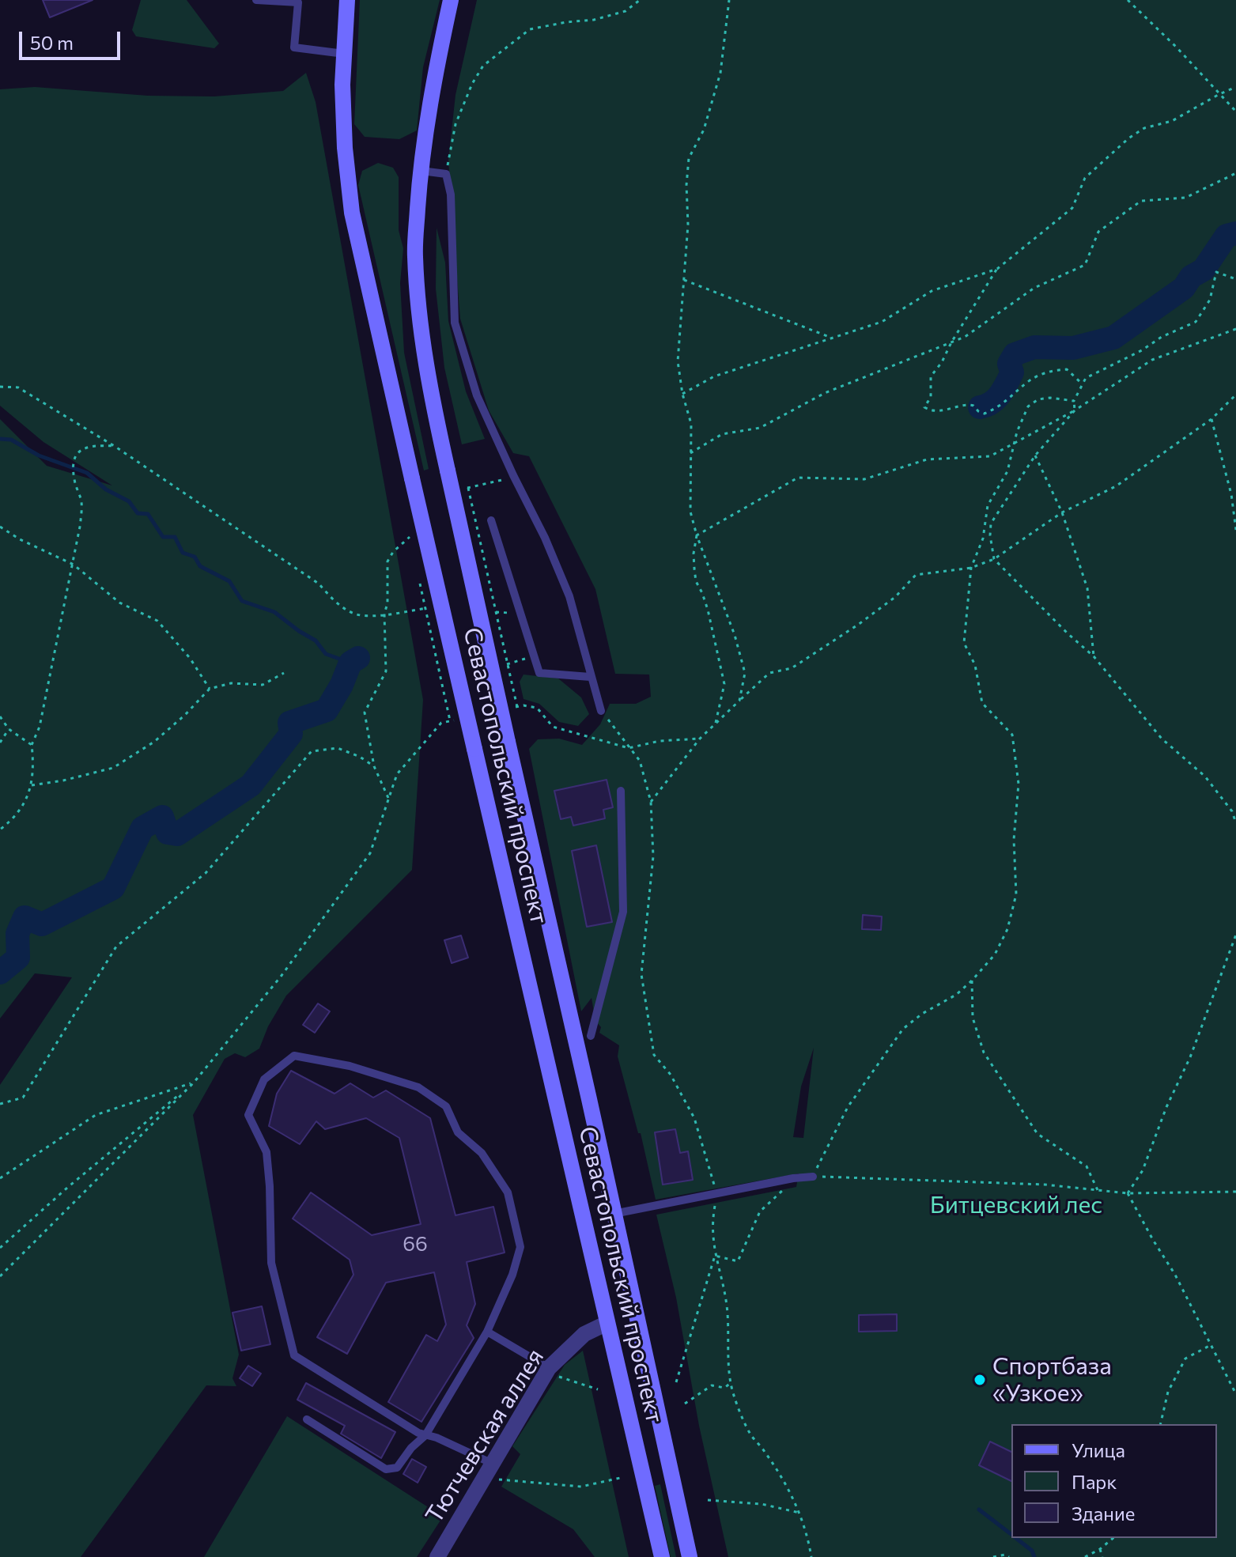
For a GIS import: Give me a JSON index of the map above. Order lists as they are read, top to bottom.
{
  "streets": {
    "main road": ["Севастопольский проспект"],
    "street": ["Тютчевская аллея"]
  },
  "crossings": [
    ["Севастопольский проспект", "Тютчевская аллея"]
  ],
  "parks": ["Битцевский лес"],
  "places": ["Спортбаза «Узкое»"],
  "house_numbers": ["66"],
  "legend": ["Улица", "Парк", "Здание"],
  "scale_bar": "50 m"
}
